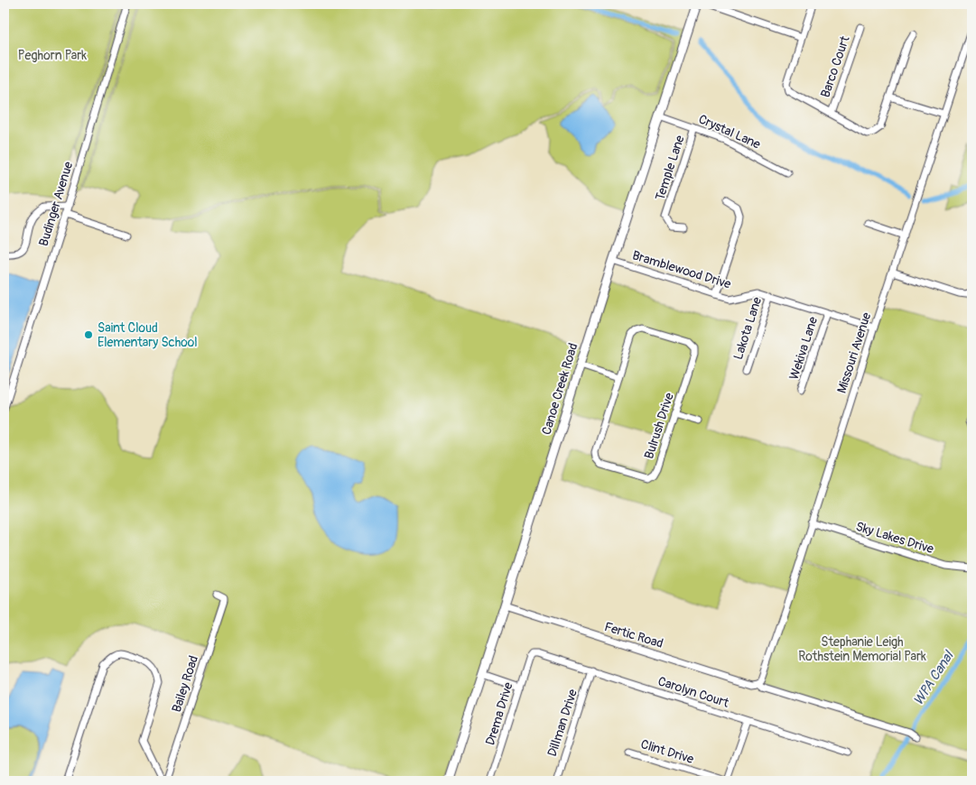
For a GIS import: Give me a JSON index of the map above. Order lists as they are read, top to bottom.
{
  "streets": {
    "main road": ["Canoe Creek Road"],
    "street": [
      "Barco Court",
      "Crystal Lane",
      "Temple Lane",
      "Budinger Avenue",
      "Bramblewood Drive",
      "Lakota Lane",
      "Wekiva Lane",
      "Missouri Avenue",
      "Bulrush Drive",
      "Sky Lakes Drive",
      "Fertic Road",
      "Bailey Road",
      "Carolyn Court",
      "Drema Drive",
      "Dillman Drive",
      "Clint Drive"
    ]
  },
  "crossings": [
    ["Crystal Lane", "Temple Lane"],
    ["Crystal Lane", "Canoe Creek Road"],
    ["Bramblewood Drive", "Lakota Lane"],
    ["Bramblewood Drive", "Wekiva Lane"],
    ["Bramblewood Drive", "Missouri Avenue"],
    ["Bramblewood Drive", "Canoe Creek Road"],
    ["Missouri Avenue", "Sky Lakes Drive"],
    ["Missouri Avenue", "Fertic Road"],
    ["Canoe Creek Road", "Fertic Road"],
    ["Carolyn Court", "Drema Drive"],
    ["Carolyn Court", "Dillman Drive"]
  ],
  "water": ["WPA Canal"],
  "parks": ["Peghorn Park", "Stephanie Leigh Rothstein Memorial Park"],
  "places": ["Saint Cloud Elementary School"]
}
